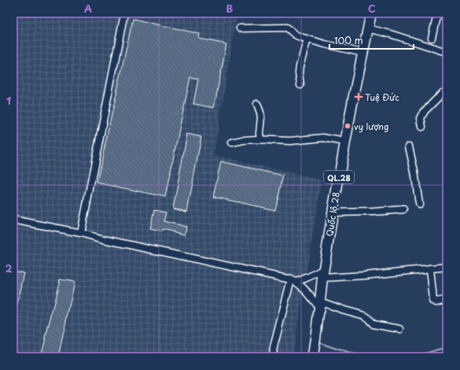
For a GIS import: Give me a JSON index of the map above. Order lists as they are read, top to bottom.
{
  "streets": {
    "highway": ["QL.28", "Quốc lộ 28"]
  },
  "places": {
    "health": ["Tuệ Đức"],
    "other": ["vy lượng"]
  },
  "scale_bar": "100 m",
  "grid": {
    "columns": ["A", "B", "C"],
    "rows": ["1", "2"]
  }
}
